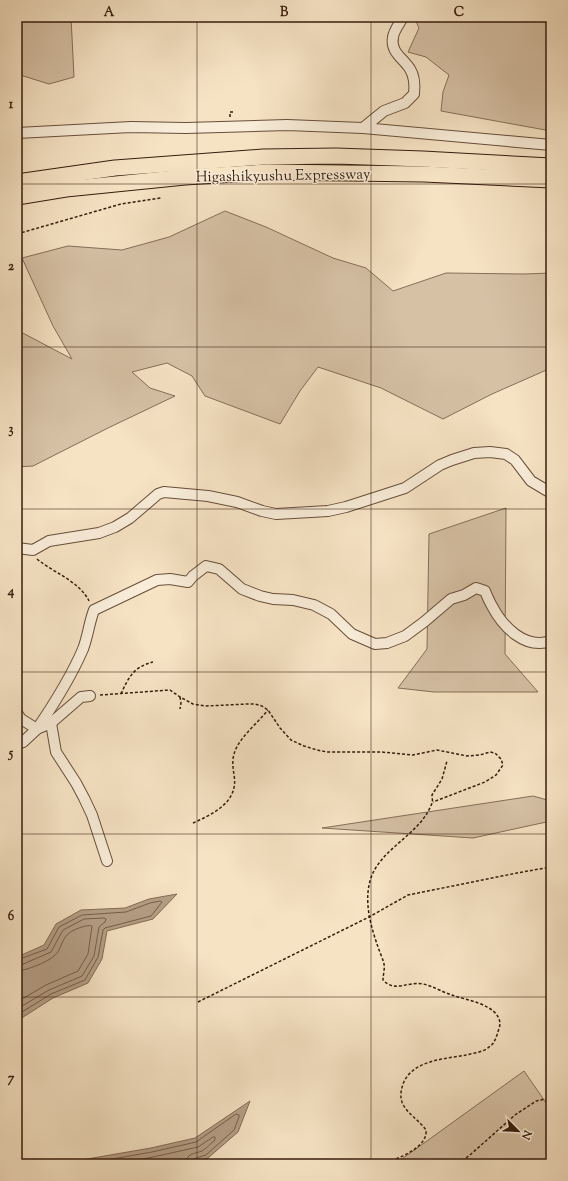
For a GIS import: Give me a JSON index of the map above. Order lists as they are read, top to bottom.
{
  "streets": {
    "highway": ["Higashikyushu Expressway"]
  },
  "north": "bottom right",
  "grid": {
    "columns": ["A", "B", "C"],
    "rows": [
      "1",
      "2",
      "3",
      "4",
      "5",
      "6",
      "7"
    ]
  }
}
